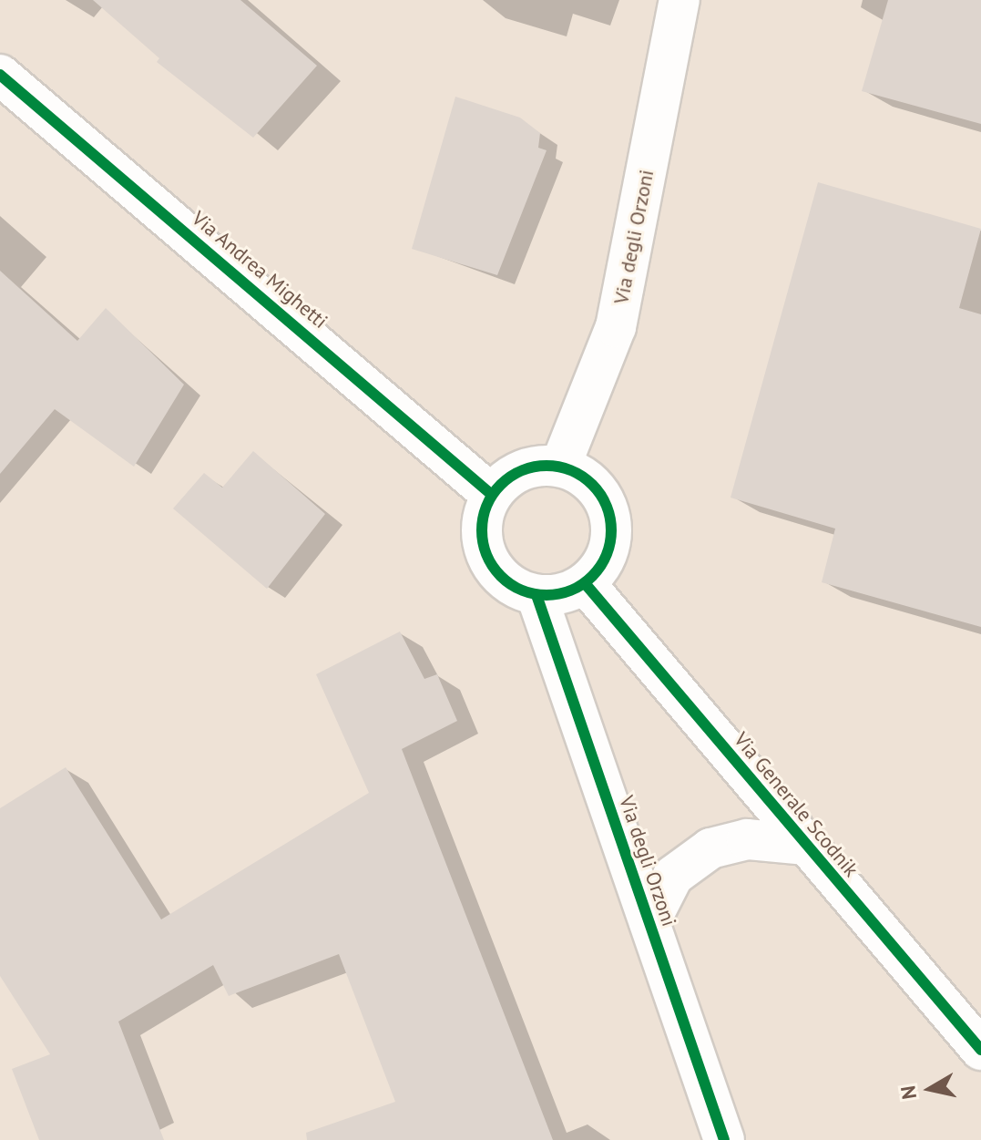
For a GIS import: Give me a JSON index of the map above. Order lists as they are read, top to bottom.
{
  "streets": {
    "main road": ["Via degli Orzoni", "Via Andrea Mighetti", "Via Generale Scodnik"]
  },
  "crossings": [
    ["Via degli Orzoni", "Via Andrea Mighetti"],
    ["Via degli Orzoni", "Via Generale Scodnik"],
    ["Via Andrea Mighetti", "Via Generale Scodnik"]
  ],
  "north": "left"
}
